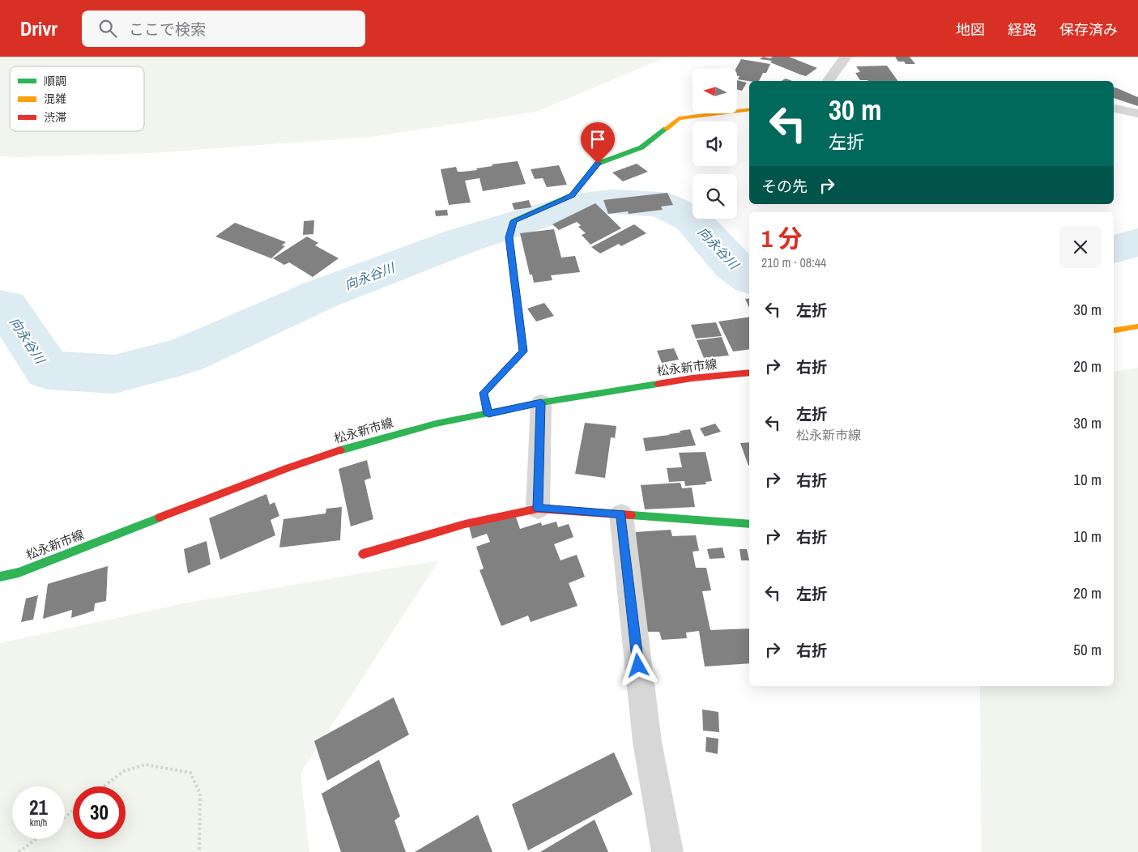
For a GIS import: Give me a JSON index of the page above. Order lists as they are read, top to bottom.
{
  "streets": {
    "street": ["松永新市線"]
  },
  "water": ["向永谷川"],
  "legend": ["順調", "混雑", "渋滞"],
  "north": "left",
  "page": {
    "header": "Drivr",
    "search": "ここで検索",
    "nav": ["地図", "経路", "保存済み"],
    "turn": ["30 m", "左折"],
    "then": "その先",
    "heading": ["1 分", "210 m · 08:44"],
    "list": [
      {
        "name": "左折",
        "value": "30 m"
      },
      {
        "name": "右折",
        "value": "20 m"
      },
      {
        "name": "左折",
        "note": "松永新市線",
        "value": "30 m"
      },
      {
        "name": "右折",
        "value": "10 m"
      },
      {
        "name": "右折",
        "value": "10 m"
      },
      {
        "name": "左折",
        "value": "20 m"
      },
      {
        "name": "右折",
        "value": "50 m"
      }
    ],
    "speed": "21 km/h",
    "limit": "30"
  }
}
